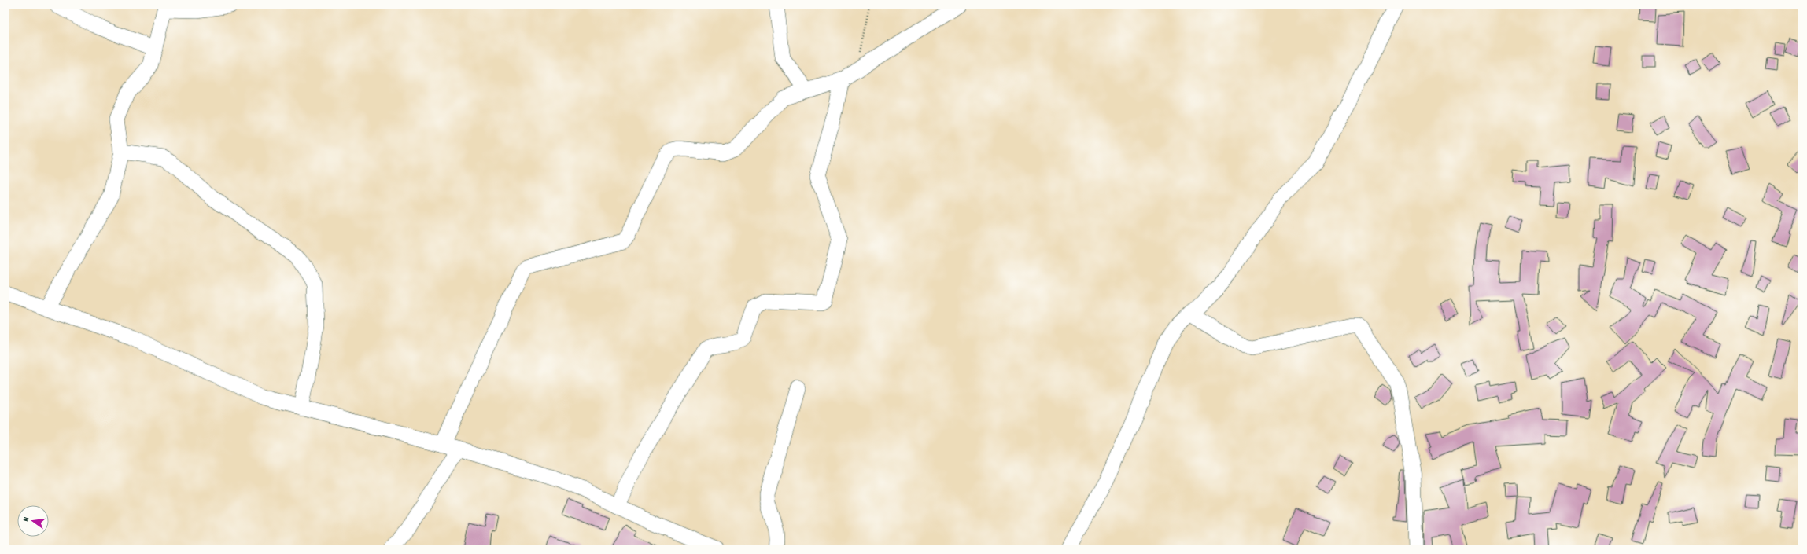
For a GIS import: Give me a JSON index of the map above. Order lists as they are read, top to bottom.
{
  "north": "left"
}
